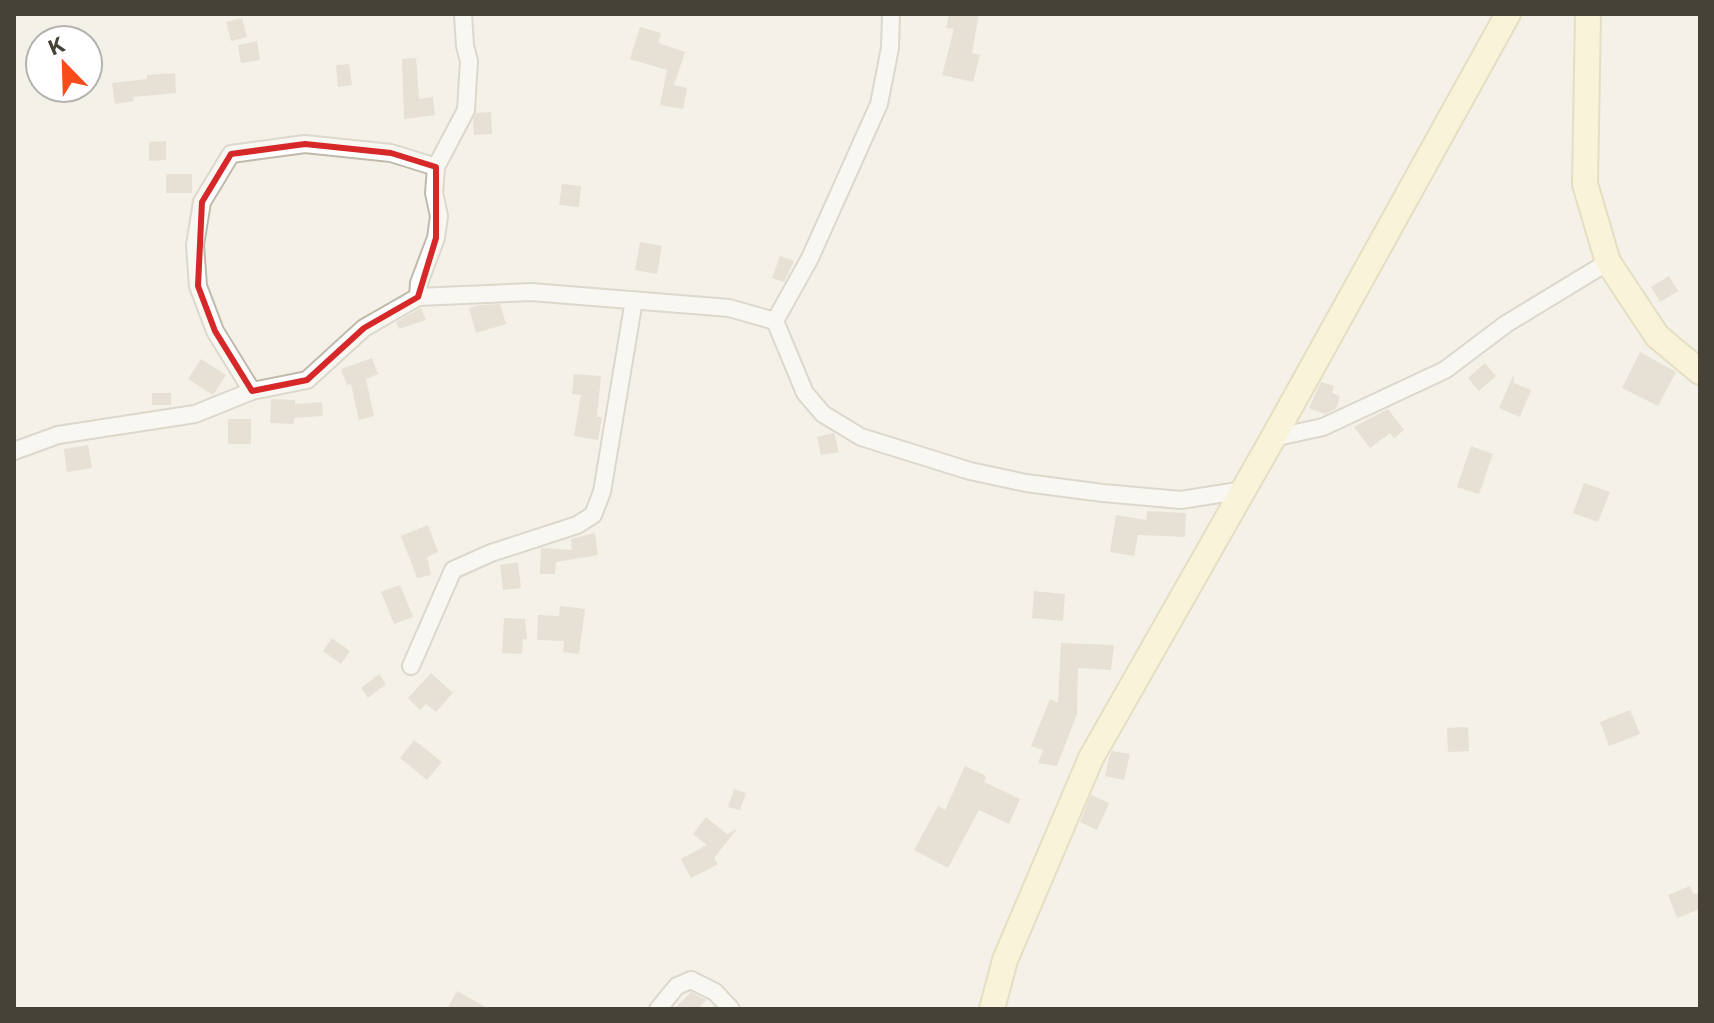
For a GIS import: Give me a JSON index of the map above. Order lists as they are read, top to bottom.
{
  "north": "top left"
}
